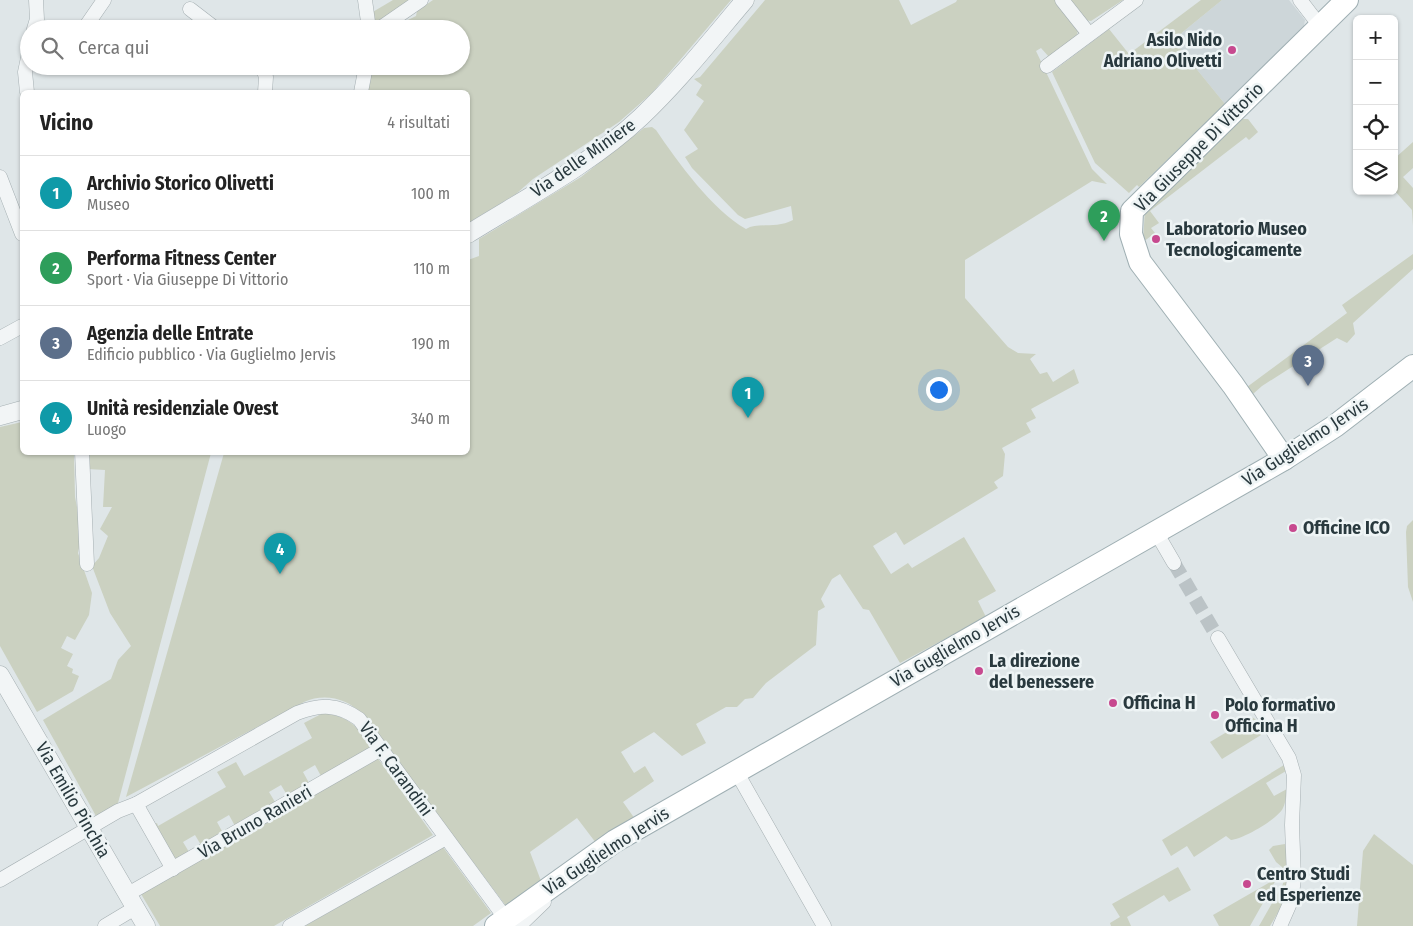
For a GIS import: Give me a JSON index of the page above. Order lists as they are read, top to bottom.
{
  "streets": {
    "main road": ["Via Giuseppe Di Vittorio", "Via Guglielmo Jervis"],
    "street": [
      "Via delle Miniere",
      "Via F. Carandini",
      "Via Emilio Pinchia",
      "Via Bruno Ranieri"
    ]
  },
  "crossings": [
    ["Via Giuseppe Di Vittorio", "Via Guglielmo Jervis"],
    ["Via Guglielmo Jervis", "Via F. Carandini"],
    ["Via F. Carandini", "Via Emilio Pinchia"],
    ["Via F. Carandini", "Via Bruno Ranieri"],
    ["Via Emilio Pinchia", "Via Bruno Ranieri"]
  ],
  "places": [
    "Asilo Nido Adriano Olivetti",
    "Laboratorio Museo Tecnologicamente",
    "Officine ICO",
    "La direzione del benessere",
    "Officina H",
    "Polo formativo Officina H",
    "Centro Studi ed Esperienze"
  ],
  "page": {
    "map_buttons": ["+", "−"],
    "search": "Cerca qui",
    "heading": ["Vicino", "4 risultati"],
    "list": [
      {
        "mark": "1",
        "name": "Archivio Storico Olivetti",
        "note": "Museo",
        "value": "100 m"
      },
      {
        "mark": "2",
        "name": "Performa Fitness Center",
        "note": "Sport · Via Giuseppe Di Vittorio",
        "value": "110 m"
      },
      {
        "mark": "3",
        "name": "Agenzia delle Entrate",
        "note": "Edificio pubblico · Via Guglielmo Jervis",
        "value": "190 m"
      },
      {
        "mark": "4",
        "name": "Unità residenziale Ovest",
        "note": "Luogo",
        "value": "340 m"
      }
    ],
    "pins": [
      "2",
      "3",
      "1",
      "4"
    ]
  }
}
